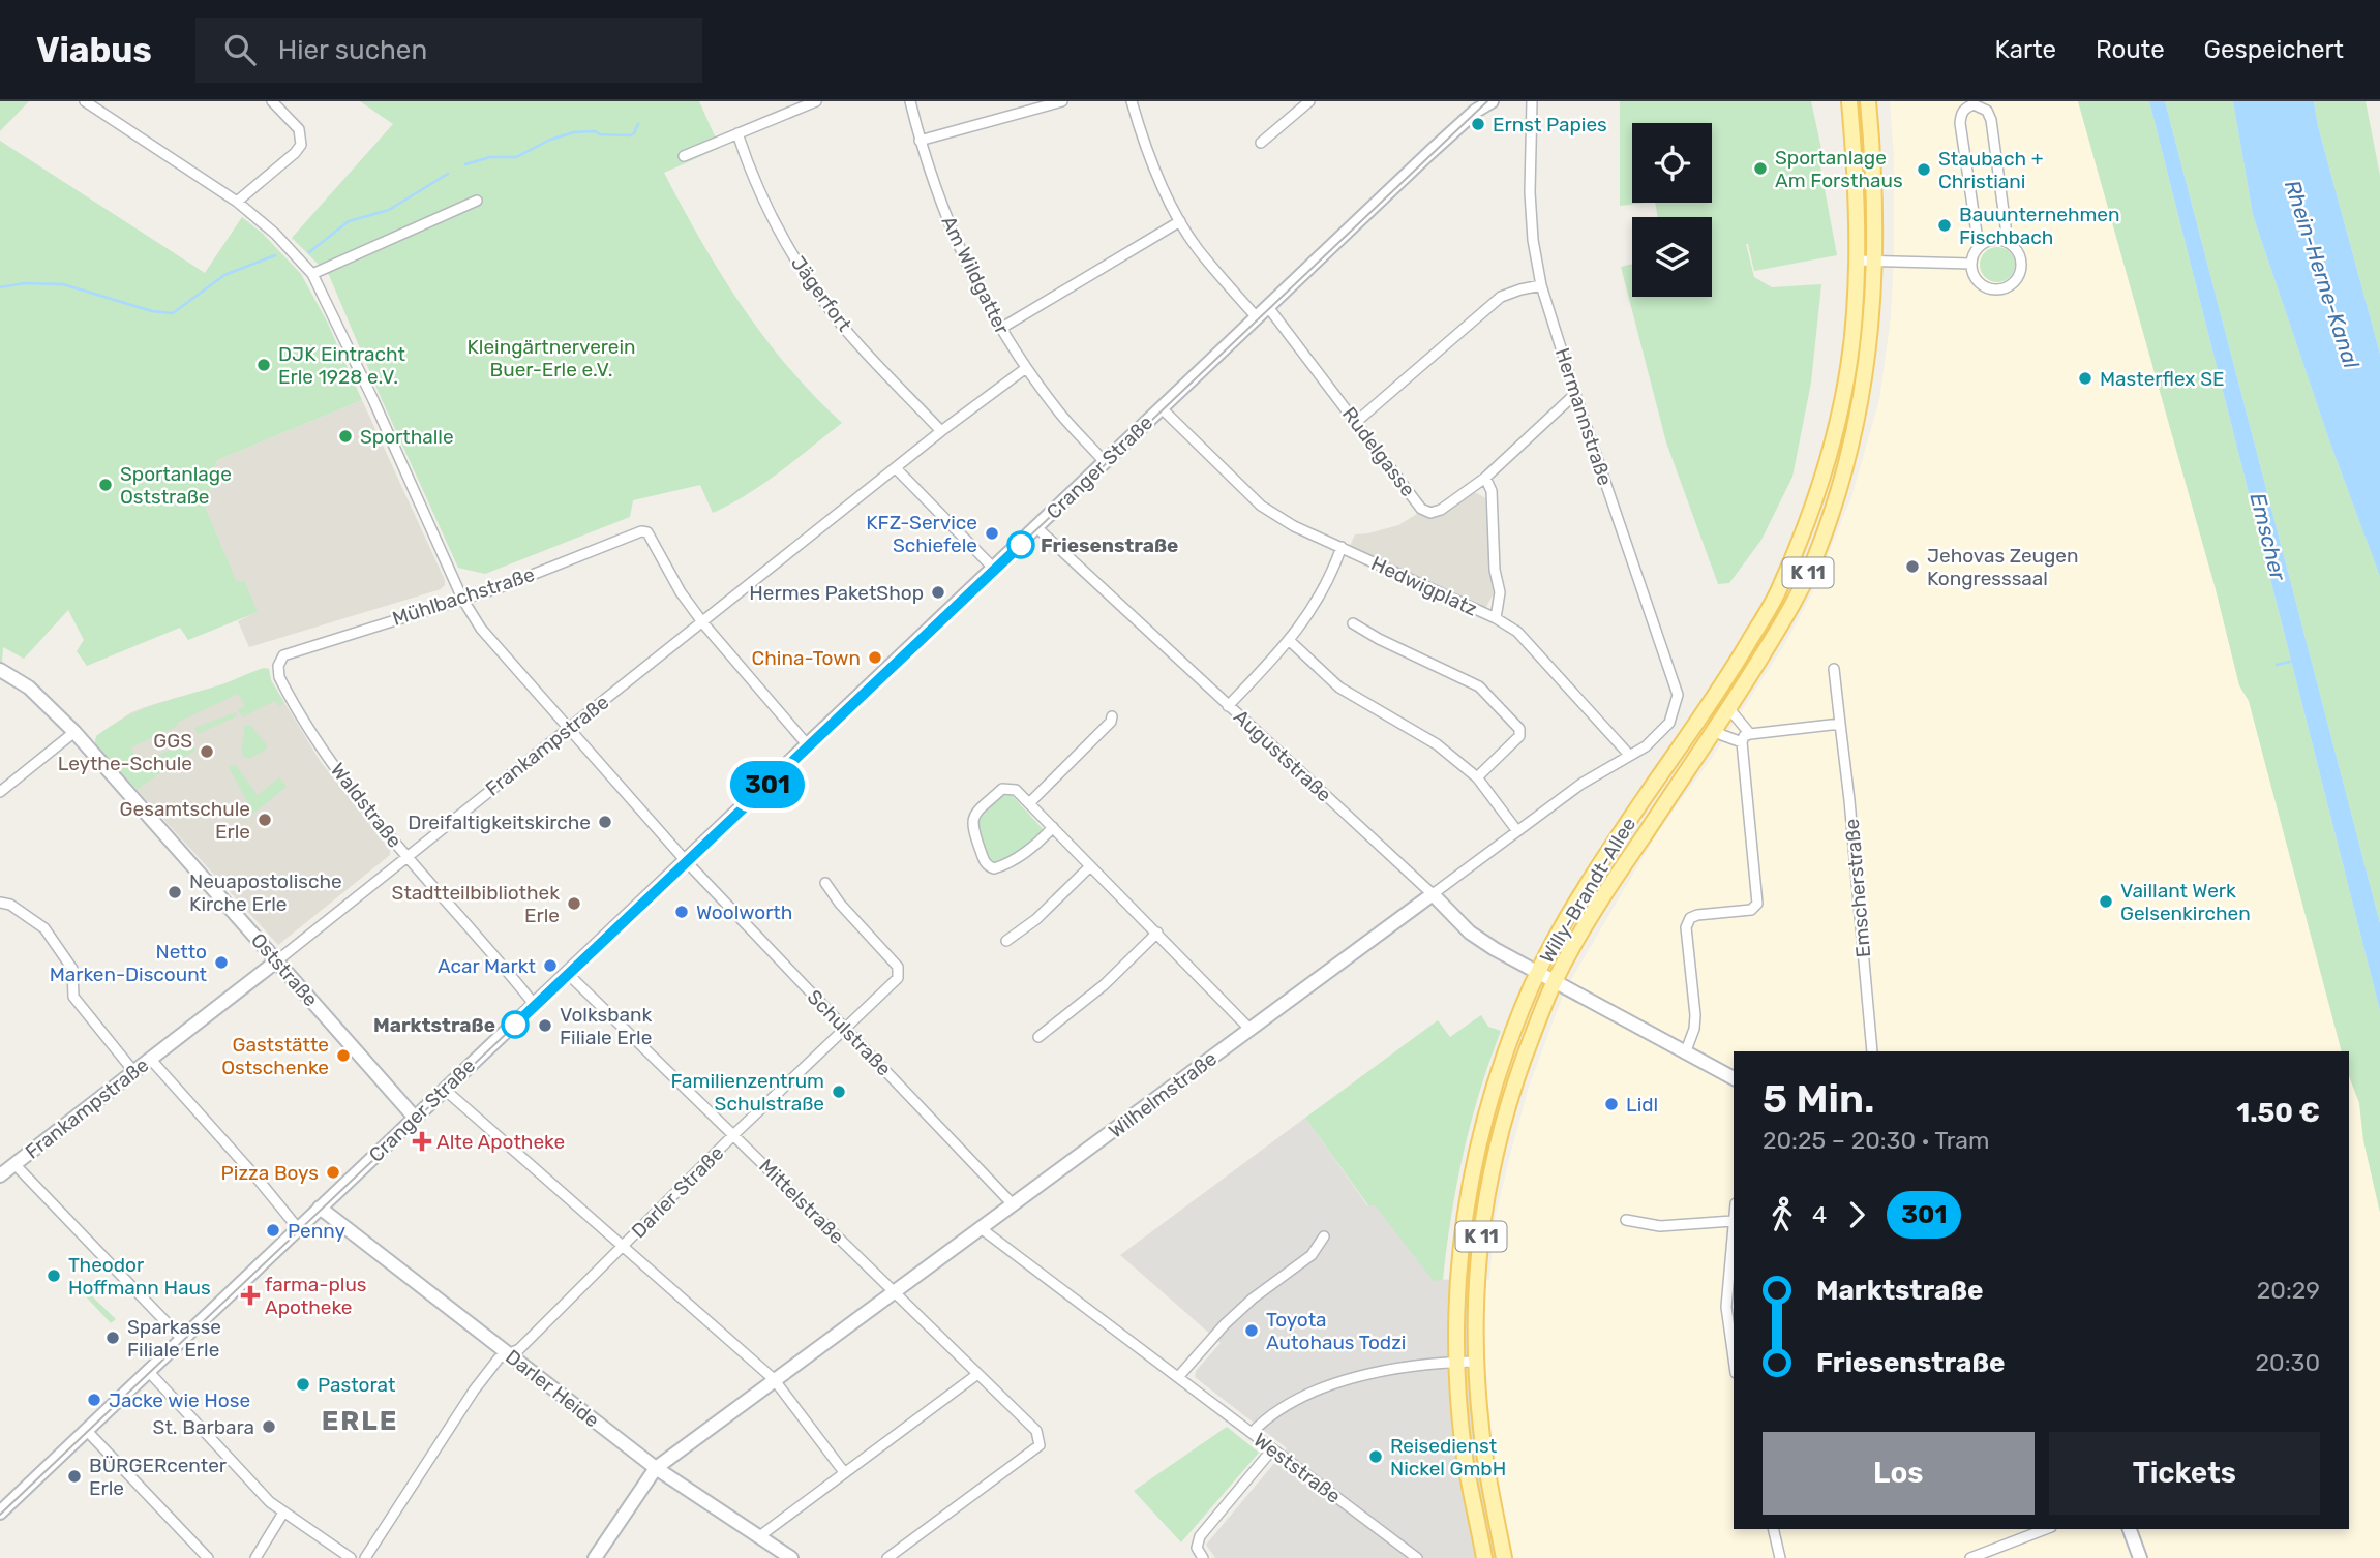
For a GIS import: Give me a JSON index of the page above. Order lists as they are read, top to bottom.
{
  "streets": {
    "main road": ["K 11", "Willy-Brandt-Allee"],
    "street": [
      "Am Wildgatter",
      "Jägerfort",
      "Hermannstraße",
      "Rudelgasse",
      "Cranger Straße",
      "Hedwigplatz",
      "Mühlbachstraße",
      "Frankampstraße",
      "Auguststraße",
      "Waldstraße",
      "Emscherstraße",
      "Oststraße",
      "Schulstraße",
      "Wilhelmstraße",
      "Darler Straße",
      "Mittelstraße",
      "Darler Heide",
      "Weststraße"
    ]
  },
  "crossings": [
    ["Am Wildgatter", "Cranger Straße"],
    ["Am Wildgatter", "Frankampstraße"],
    ["Jägerfort", "Frankampstraße"],
    ["Hermannstraße", "Rudelgasse"],
    ["Hermannstraße", "Wilhelmstraße"],
    ["Rudelgasse", "Cranger Straße"],
    ["Rudelgasse", "Hedwigplatz"],
    ["Cranger Straße", "Hedwigplatz"],
    ["Cranger Straße", "Auguststraße"],
    ["Cranger Straße", "Waldstraße"],
    ["Cranger Straße", "Oststraße"],
    ["Cranger Straße", "Schulstraße"],
    ["Cranger Straße", "Mittelstraße"],
    ["Cranger Straße", "Darler Heide"],
    ["Mühlbachstraße", "Frankampstraße"],
    ["Mühlbachstraße", "Waldstraße"],
    ["Mühlbachstraße", "Schulstraße"],
    ["Frankampstraße", "Waldstraße"],
    ["Frankampstraße", "Oststraße"],
    ["Frankampstraße", "Schulstraße"],
    ["Auguststraße", "Willy-Brandt-Allee"],
    ["Auguststraße", "Wilhelmstraße"],
    ["Schulstraße", "Wilhelmstraße"],
    ["Schulstraße", "Darler Straße"],
    ["Wilhelmstraße", "Mittelstraße"],
    ["Wilhelmstraße", "Darler Heide"],
    ["Wilhelmstraße", "Weststraße"],
    ["Darler Straße", "Mittelstraße"],
    ["Darler Straße", "Darler Heide"]
  ],
  "districts": ["ERLE"],
  "water": ["Rhein-Herne-Kanal", "Emscher"],
  "parks": ["Kleingärtnerverein Buer-Erle e.V."],
  "places": {
    "other": [
      "Ernst Papies",
      "Sportanlage Am Forsthaus",
      "Staubach + Christiani",
      "Bauunternehmen Fischbach",
      "DJK Eintracht Erle 1928 e.V.",
      "Masterflex SE",
      "Sporthalle",
      "Sportanlage Oststraße",
      "KFZ-Service Schiefele",
      "Friesenstraße",
      "Jehovas Zeugen Kongresssaal",
      "Hermes PaketShop",
      "China-Town",
      "GGS Leythe-Schule",
      "Gesamtschule Erle",
      "Dreifaltigkeitskirche",
      "Neuapostolische Kirche Erle",
      "Vaillant Werk Gelsenkirchen",
      "Stadtteilbibliothek Erle",
      "Woolworth",
      "Netto Marken-Discount",
      "Acar Markt",
      "Marktstraße",
      "Volksbank Filiale Erle",
      "Gaststätte Ostschenke",
      "Familienzentrum Schulstraße",
      "Lidl",
      "Pizza Boys",
      "Penny",
      "Theodor Hoffmann Haus",
      "Toyota Autohaus Todzi",
      "Sparkasse Filiale Erle",
      "Pastorat",
      "Jacke wie Hose",
      "St. Barbara",
      "Reisedienst Nickel GmbH",
      "BÜRGERcenter Erle"
    ],
    "health": ["Alte Apotheke", "farma-plus Apotheke"]
  },
  "lines": ["tram line 301"],
  "page": {
    "header": "Viabus",
    "search": "Hier suchen",
    "nav": ["Karte", "Route", "Gespeichert"],
    "on_map": "301",
    "heading": ["5 Min.", "20:25 – 20:30 · Tram", "1.50 €"],
    "legs": ["4", "301"],
    "list": [
      {
        "name": "Marktstraße",
        "value": "20:29"
      },
      {
        "name": "Friesenstraße",
        "value": "20:30"
      }
    ],
    "buttons": ["Los", "Tickets"]
  }
}
